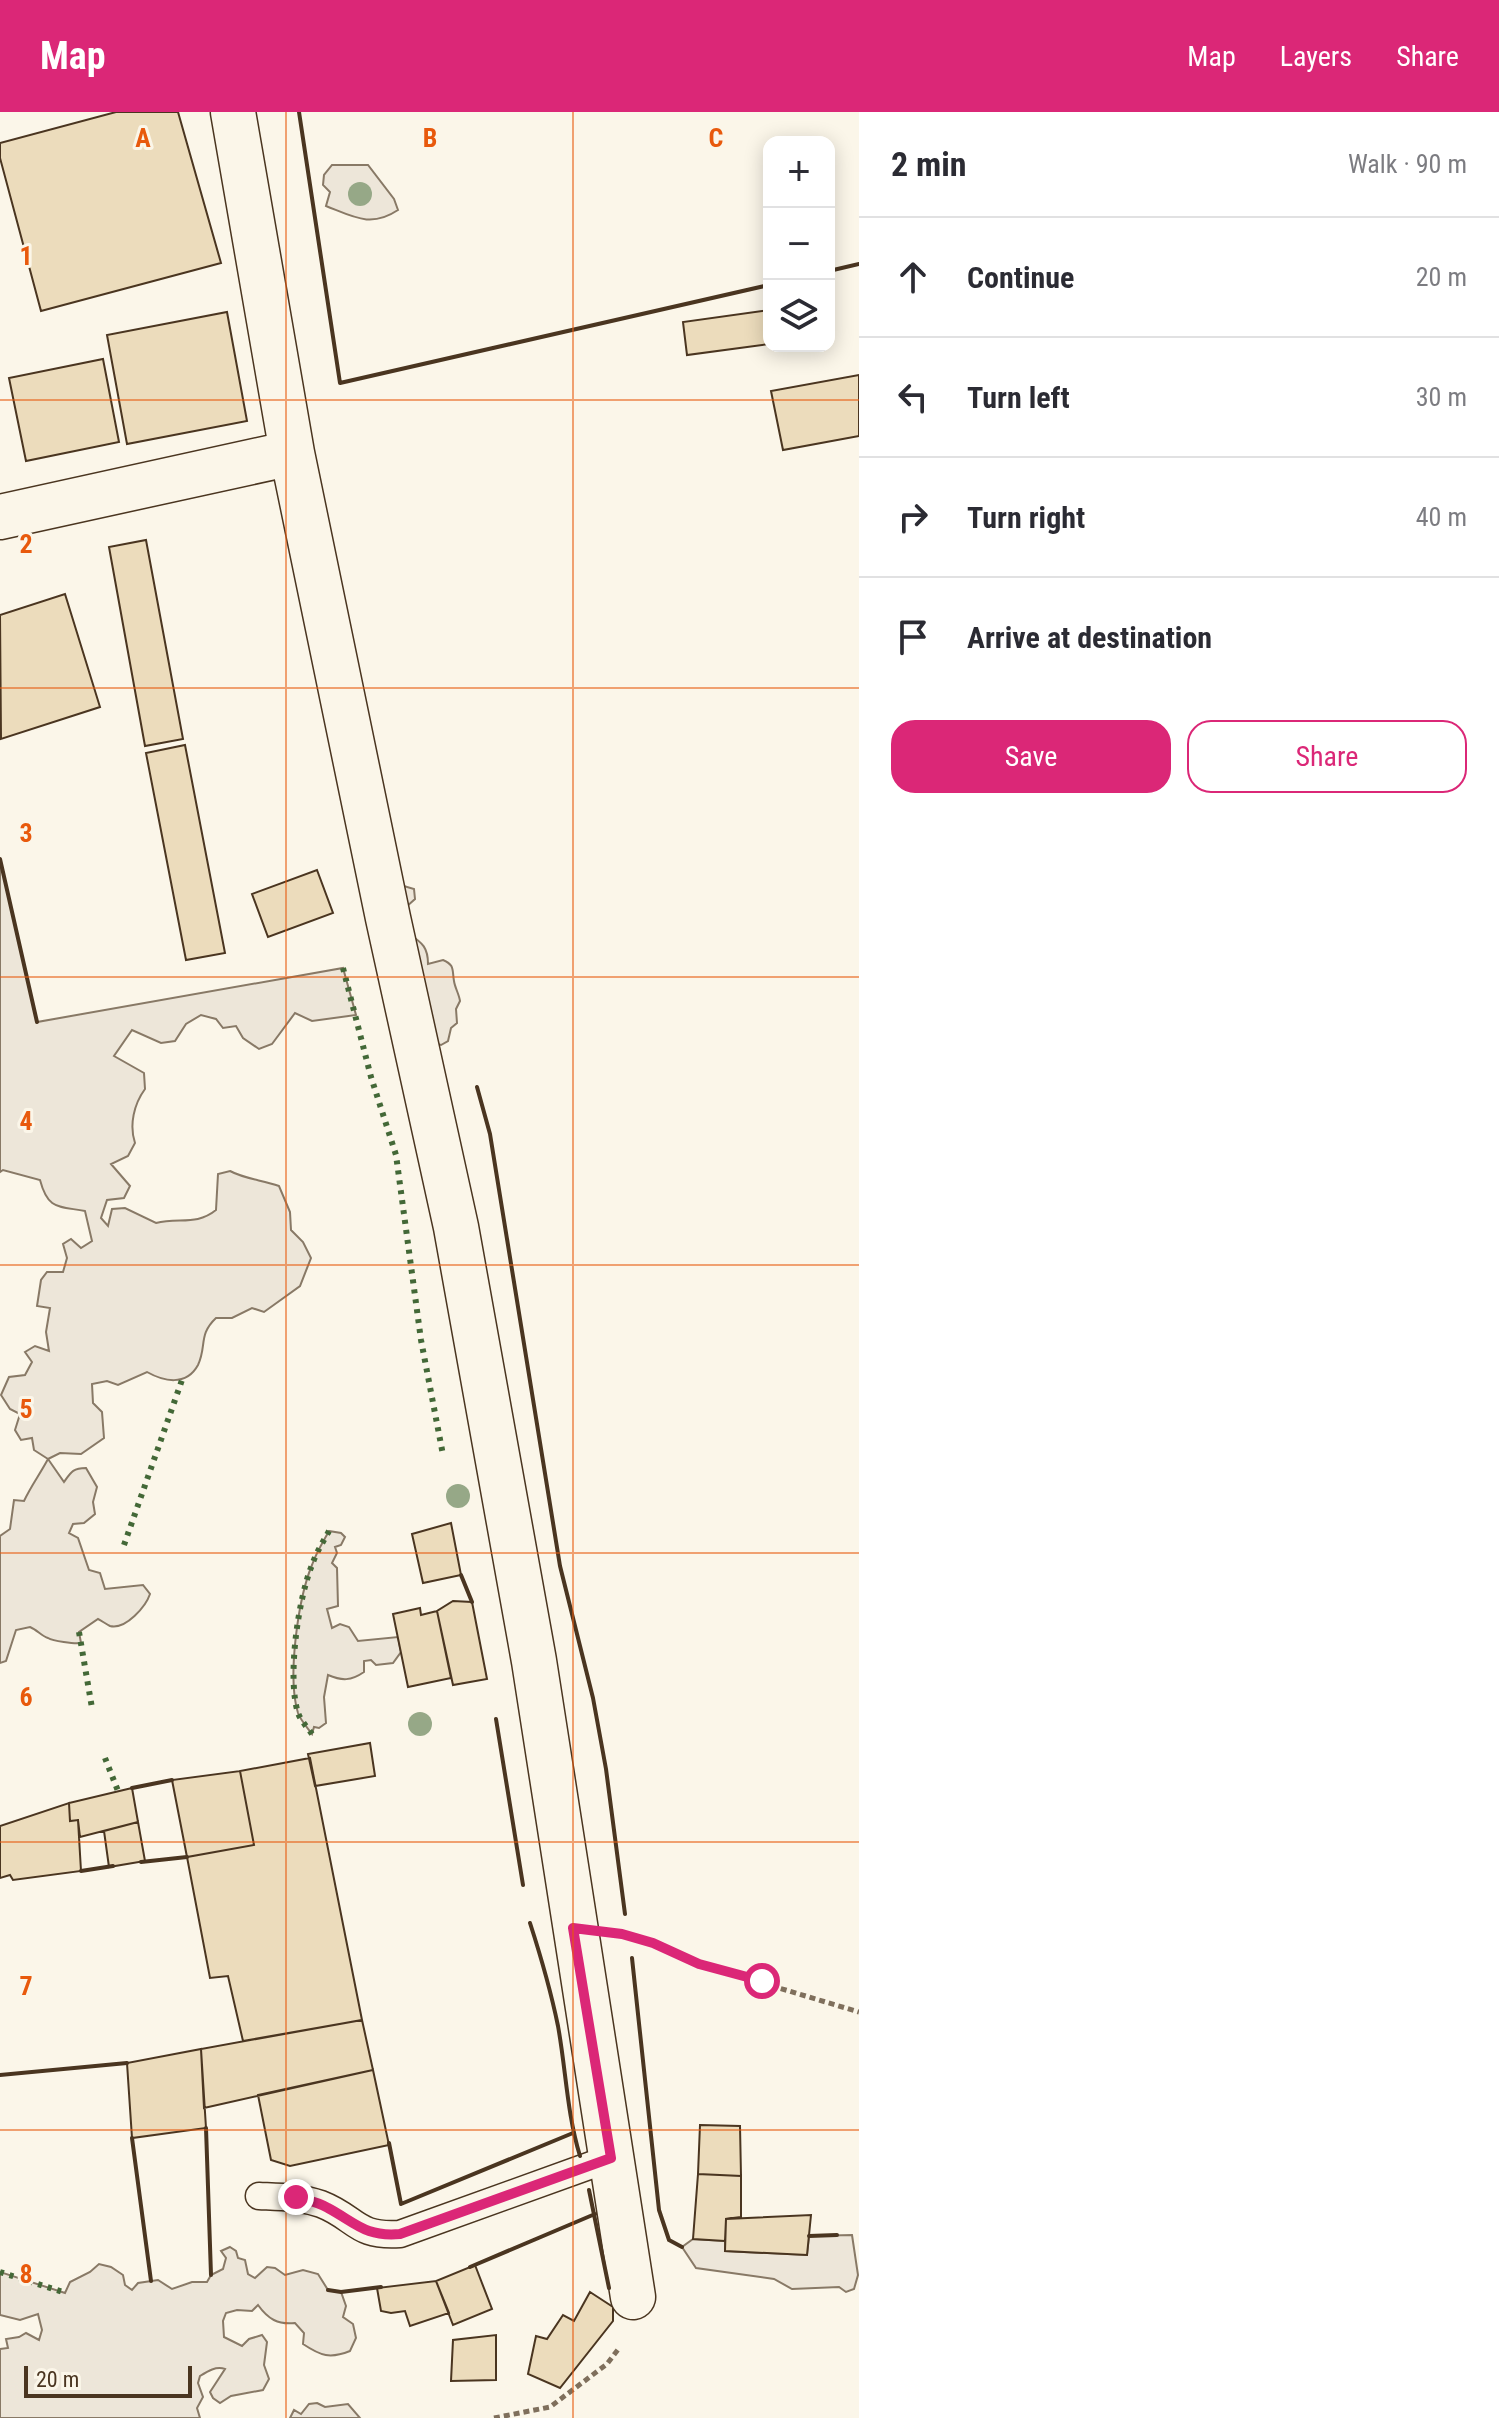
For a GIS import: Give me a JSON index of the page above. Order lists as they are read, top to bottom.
{
  "scale_bar": "20 m",
  "page": {
    "header": "Map",
    "nav": ["Map", "Layers", "Share"],
    "heading": ["2 min", "Walk · 90 m"],
    "map_buttons": ["+", "−"],
    "list": [
      ["Continue", "20 m"],
      ["Turn left", "30 m"],
      ["Turn right", "40 m"],
      "Arrive at destination"
    ],
    "buttons": ["Save", "Share"],
    "scale": "20 m"
  },
  "grid": {
    "columns": ["A", "B", "C"],
    "rows": [
      "1",
      "2",
      "3",
      "4",
      "5",
      "6",
      "7",
      "8"
    ]
  }
}
